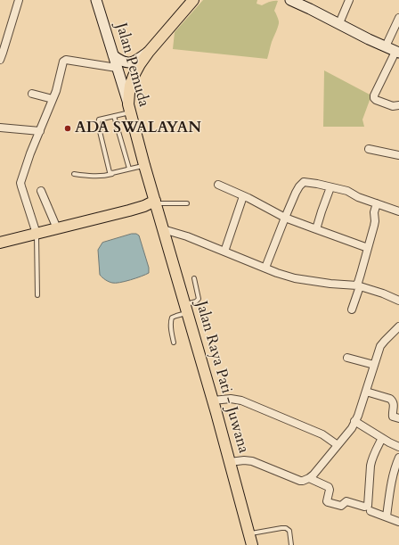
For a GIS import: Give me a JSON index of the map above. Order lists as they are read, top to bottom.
{
  "streets": {
    "main road": ["Jalan Pemuda", "Jalan Raya Pati - Juwana"]
  },
  "crossings": [
    ["Jalan Pemuda", "Jalan Raya Pati - Juwana"]
  ],
  "places": ["ADA SWALAYAN"]
}
